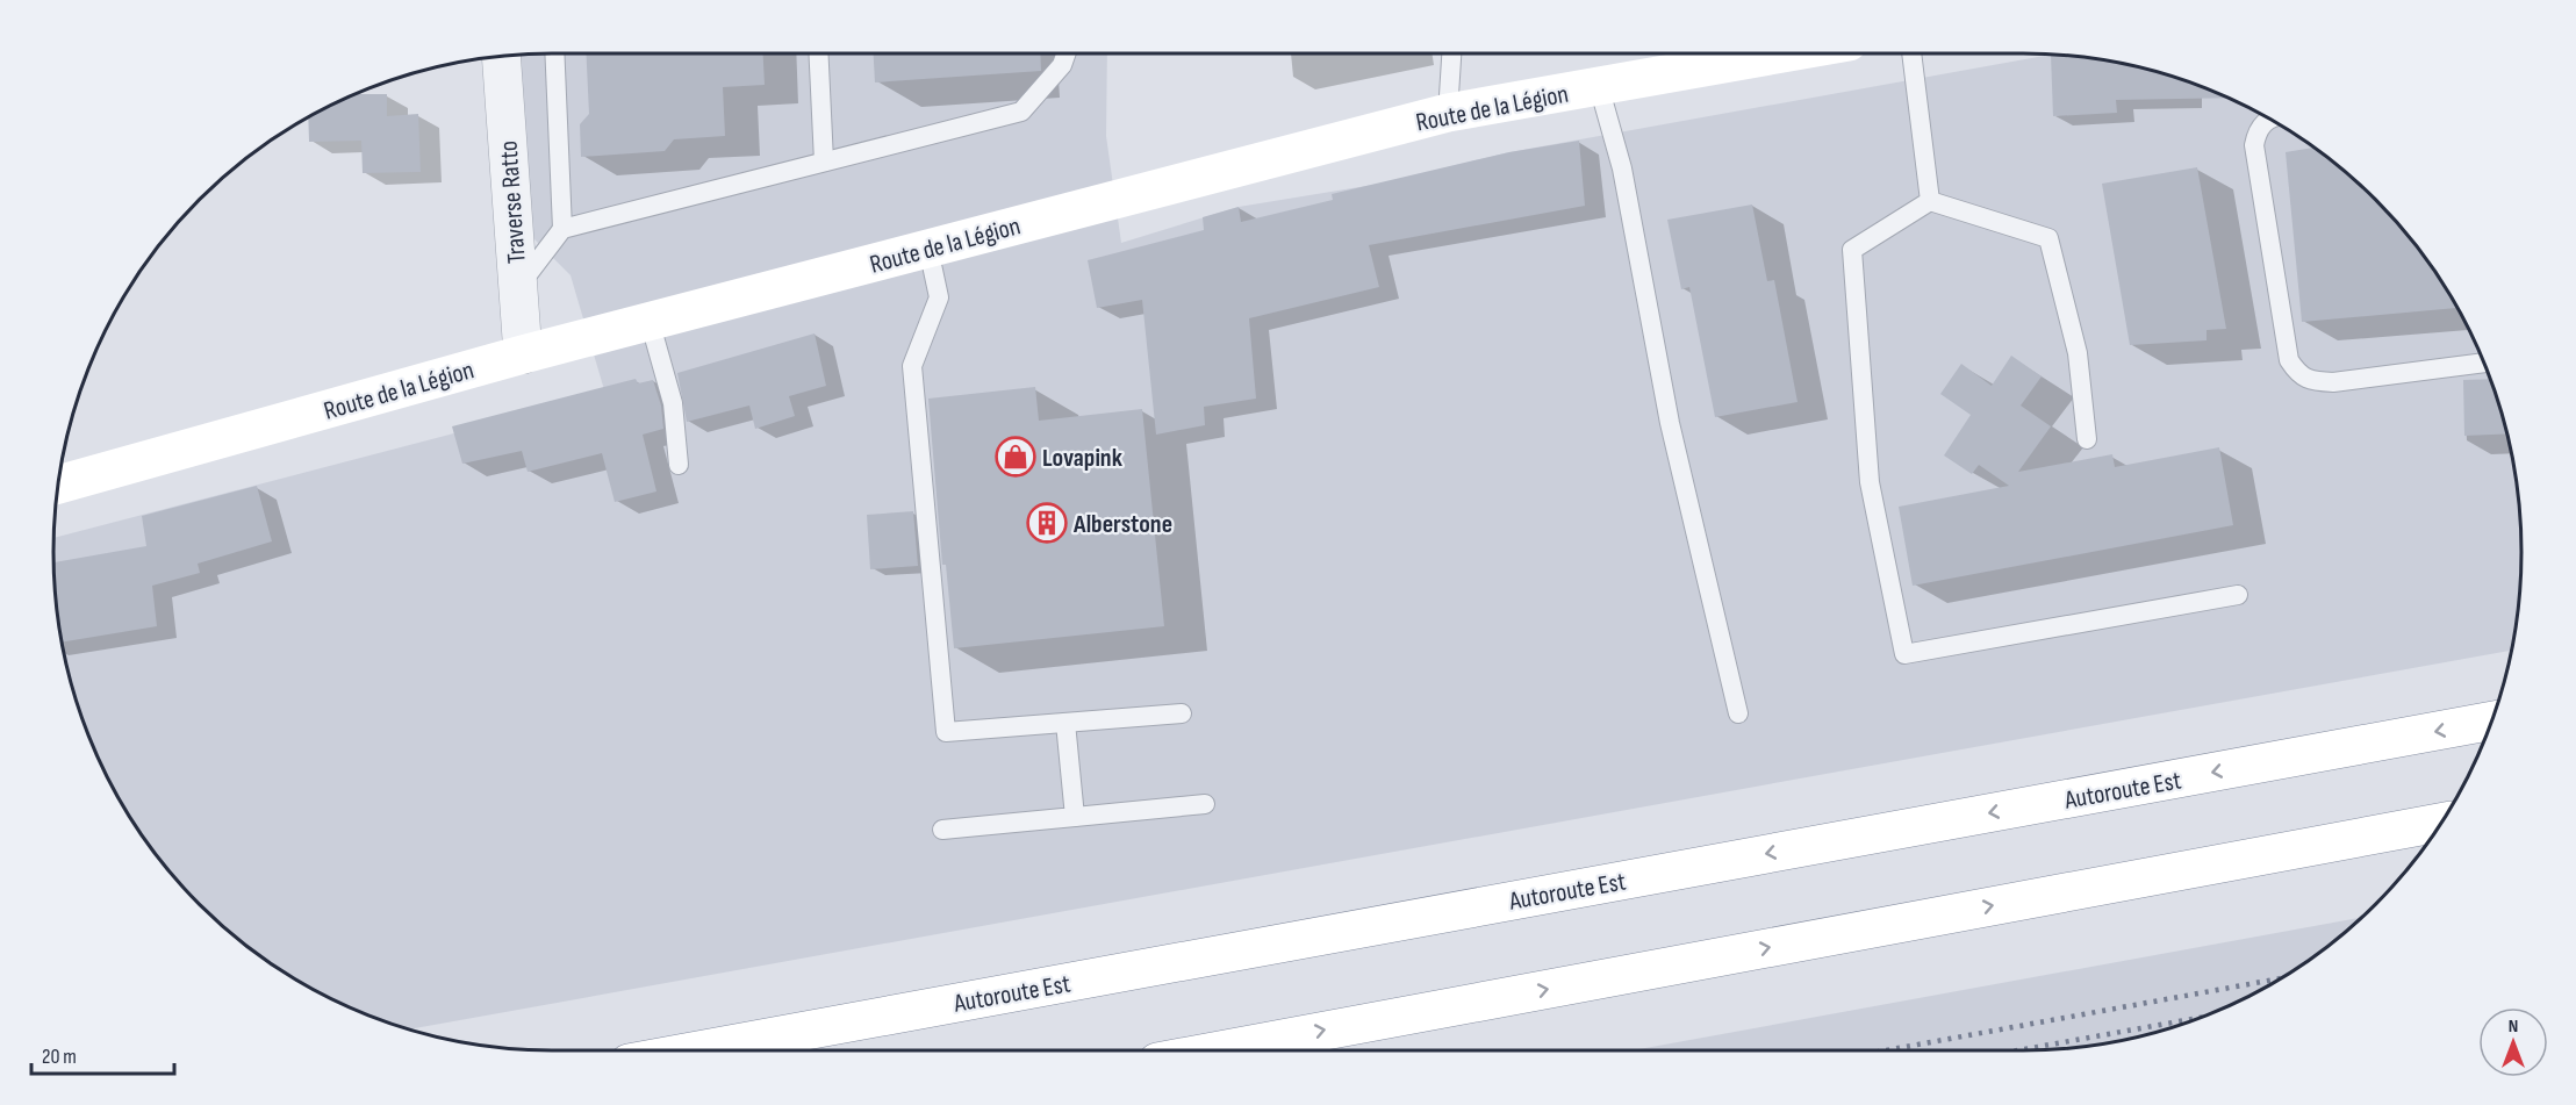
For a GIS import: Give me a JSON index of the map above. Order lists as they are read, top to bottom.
{
  "streets": {
    "main road": ["Route de la Légion", "Autoroute Est"],
    "street": ["Traverse Ratto"]
  },
  "crossings": [
    ["Route de la Légion", "Traverse Ratto"]
  ],
  "places": {
    "shop": ["Lovapink"],
    "building": ["Alberstone"]
  },
  "scale_bar": "20 m",
  "north": "top"
}
